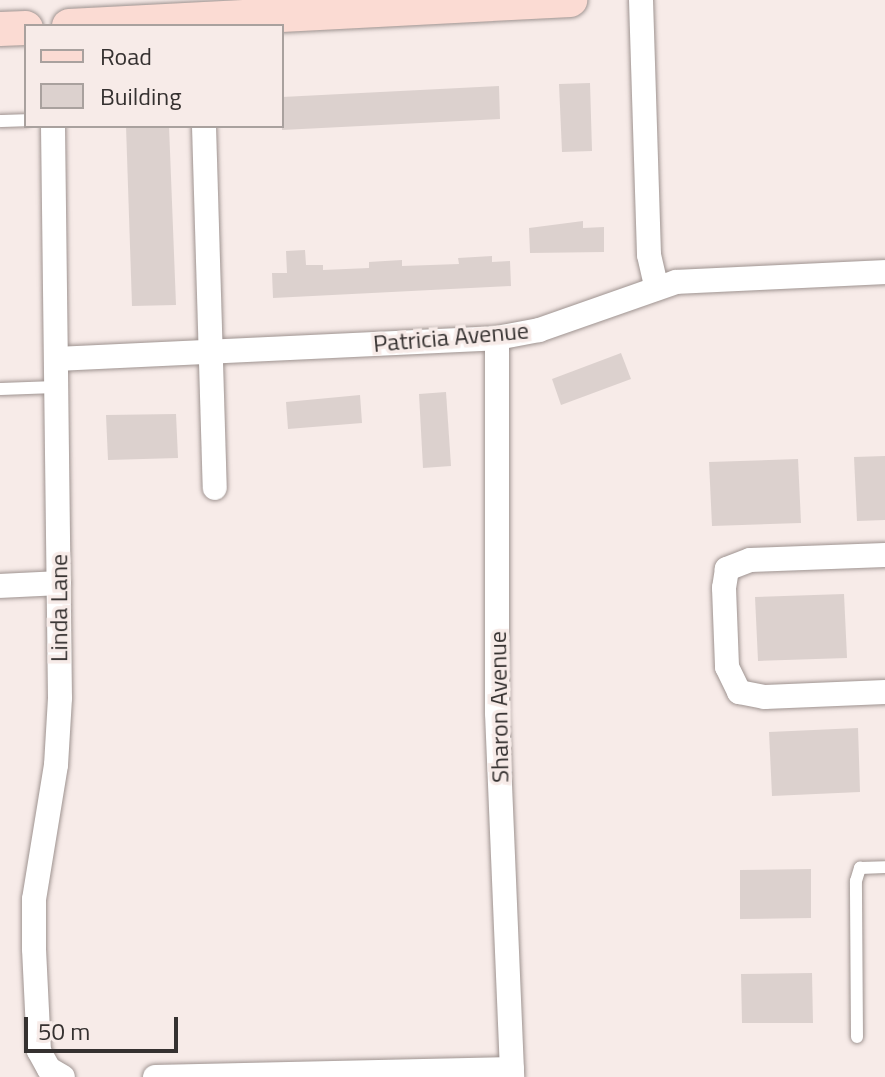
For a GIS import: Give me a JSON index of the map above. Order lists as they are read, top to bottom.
{
  "streets": {
    "street": ["Patricia Avenue", "Linda Lane", "Sharon Avenue"]
  },
  "crossings": [
    ["Patricia Avenue", "Linda Lane"],
    ["Patricia Avenue", "Sharon Avenue"]
  ],
  "legend": ["Road", "Building"],
  "scale_bar": "50 m"
}
